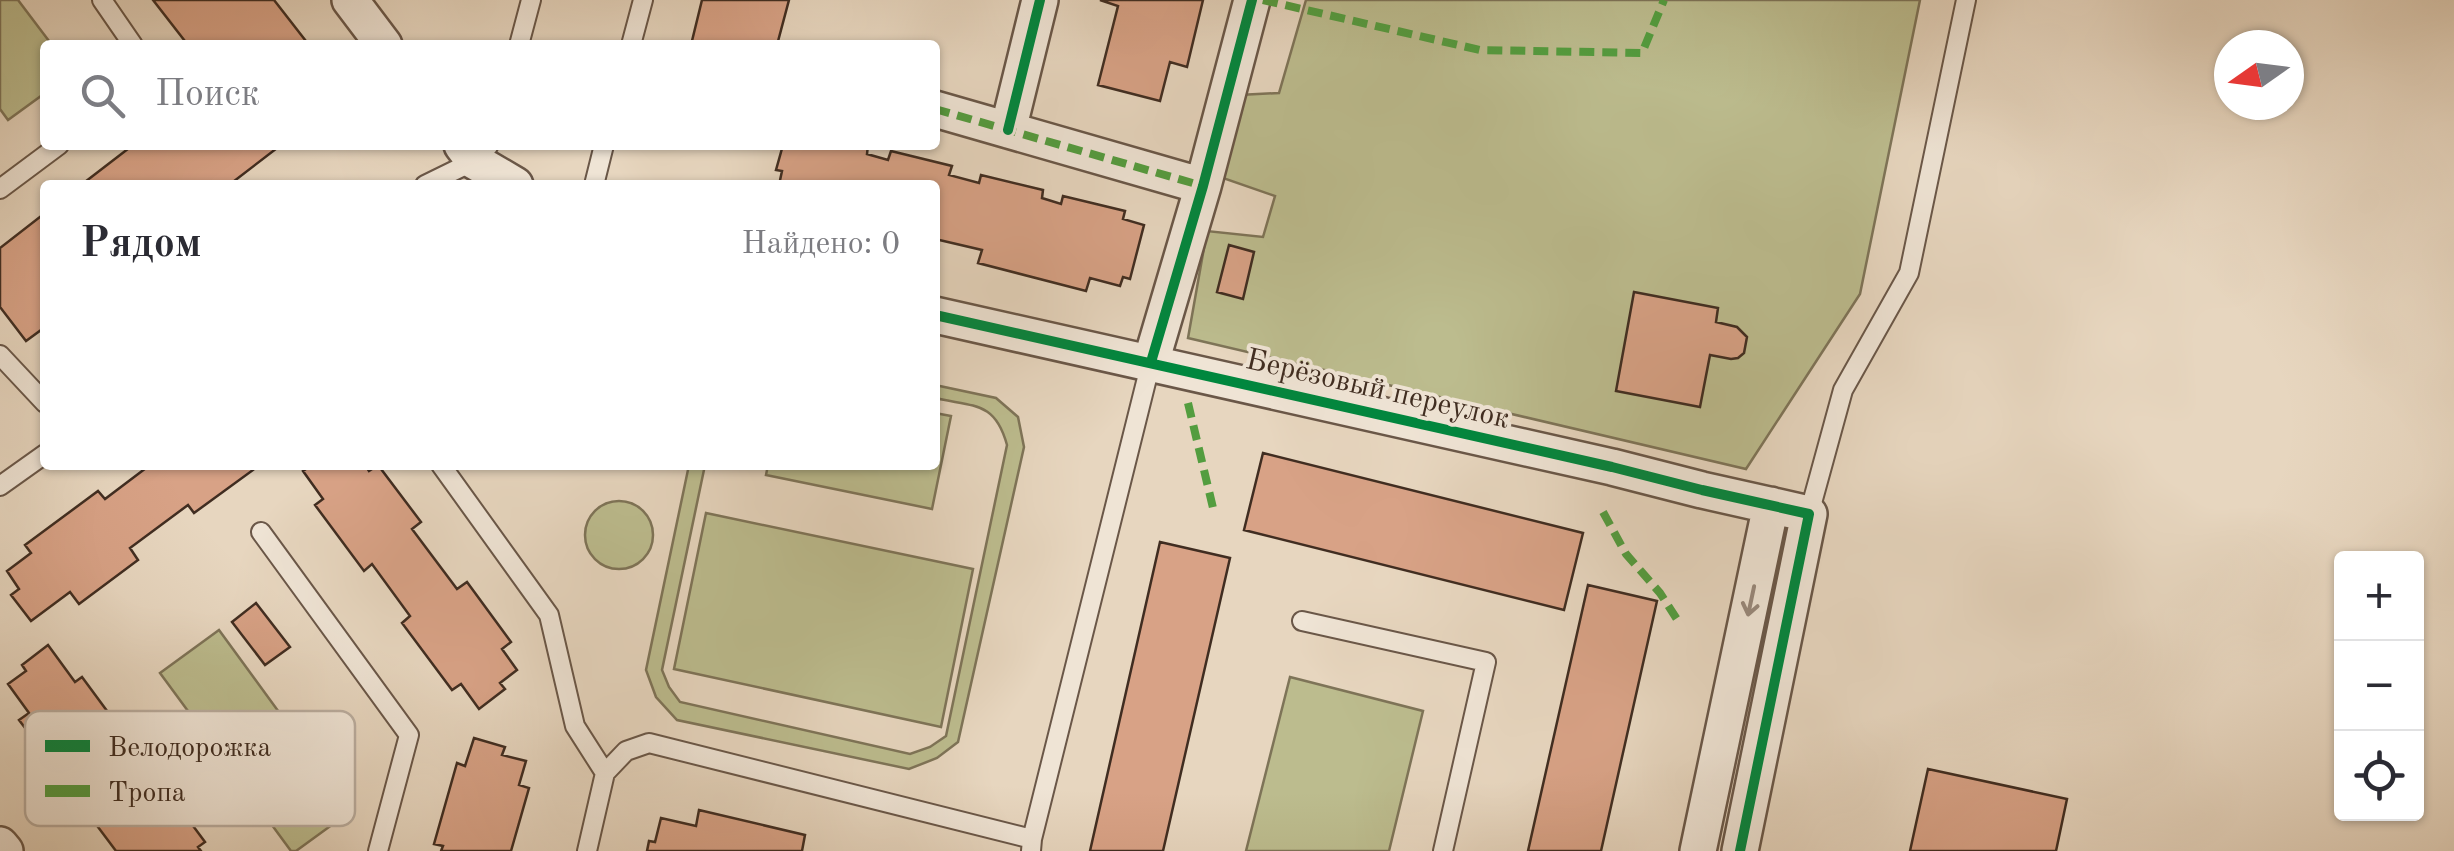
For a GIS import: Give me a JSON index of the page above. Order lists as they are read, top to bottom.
{
  "streets": {
    "street": ["Берёзовый переулок"]
  },
  "legend": ["Велодорожка", "Тропа"],
  "north": "left",
  "page": {
    "search": "Поиск",
    "heading": ["Рядом", "Найдено: 0"],
    "map_buttons": ["+", "−"]
  }
}
